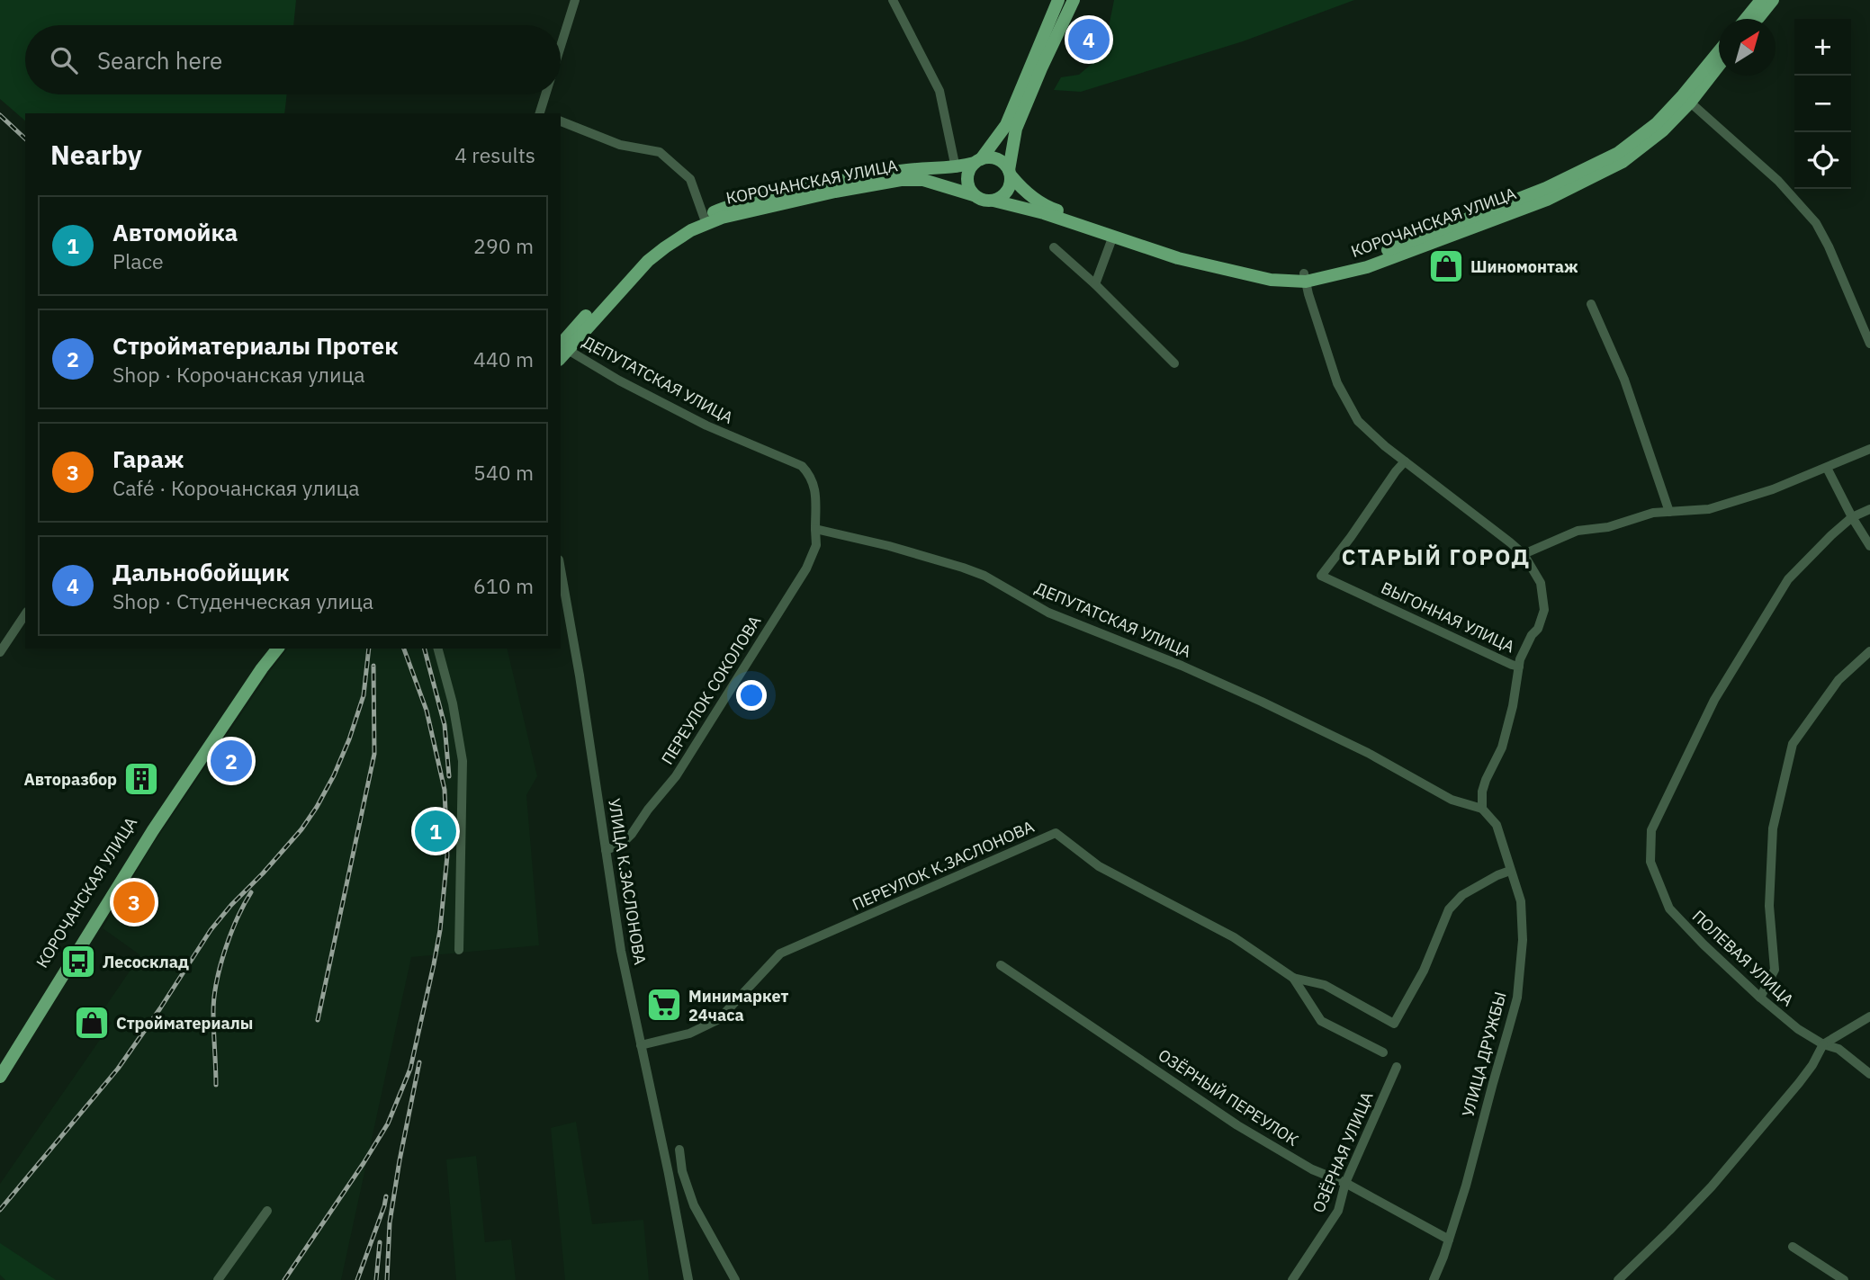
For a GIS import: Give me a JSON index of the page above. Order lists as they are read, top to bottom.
{
  "streets": {
    "main road": ["КОРОЧАНСКАЯ УЛИЦА"],
    "street": [
      "ДЕПУТАТСКАЯ УЛИЦА",
      "ВЫГОННАЯ УЛИЦА",
      "ПЕРЕУЛОК СОКОЛОВА",
      "ПЕРЕУЛОК К.ЗАСЛОНОВА",
      "УЛИЦА К.ЗАСЛОНОВА",
      "ПОЛЕВАЯ УЛИЦА",
      "УЛИЦА ДРУЖБЫ",
      "ОЗЁРНЫЙ ПЕРЕУЛОК",
      "ОЗЁРНАЯ УЛИЦА"
    ]
  },
  "crossings": [
    ["КОРОЧАНСКАЯ УЛИЦА", "ДЕПУТАТСКАЯ УЛИЦА"],
    ["ДЕПУТАТСКАЯ УЛИЦА", "ПЕРЕУЛОК СОКОЛОВА"],
    ["ДЕПУТАТСКАЯ УЛИЦА", "УЛИЦА ДРУЖБЫ"],
    ["ПЕРЕУЛОК СОКОЛОВА", "УЛИЦА К.ЗАСЛОНОВА"],
    ["ПЕРЕУЛОК К.ЗАСЛОНОВА", "УЛИЦА К.ЗАСЛОНОВА"],
    ["ПЕРЕУЛОК К.ЗАСЛОНОВА", "УЛИЦА ДРУЖБЫ"],
    ["УЛИЦА ДРУЖБЫ", "ОЗЁРНЫЙ ПЕРЕУЛОК"],
    ["ОЗЁРНЫЙ ПЕРЕУЛОК", "ОЗЁРНАЯ УЛИЦА"]
  ],
  "districts": ["СТАРЫЙ ГОРОД"],
  "places": {
    "shop": ["Шиномонтаж", "Стройматериалы"],
    "building": ["Авторазбор"],
    "bus stop": ["Лесосклад"],
    "supermarket": ["Минимаркет 24часа"]
  },
  "north": "top right",
  "page": {
    "pins": [
      "4",
      "2",
      "1",
      "3"
    ],
    "map_buttons": ["+", "−"],
    "search": "Search here",
    "heading": ["Nearby", "4 results"],
    "list": [
      {
        "mark": "1",
        "name": "Автомойка",
        "note": "Place",
        "value": "290 m"
      },
      {
        "mark": "2",
        "name": "Стройматериалы Протек",
        "note": "Shop · Корочанская улица",
        "value": "440 m"
      },
      {
        "mark": "3",
        "name": "Гараж",
        "note": "Café · Корочанская улица",
        "value": "540 m"
      },
      {
        "mark": "4",
        "name": "Дальнобойщик",
        "note": "Shop · Студенческая улица",
        "value": "610 m"
      }
    ]
  }
}
